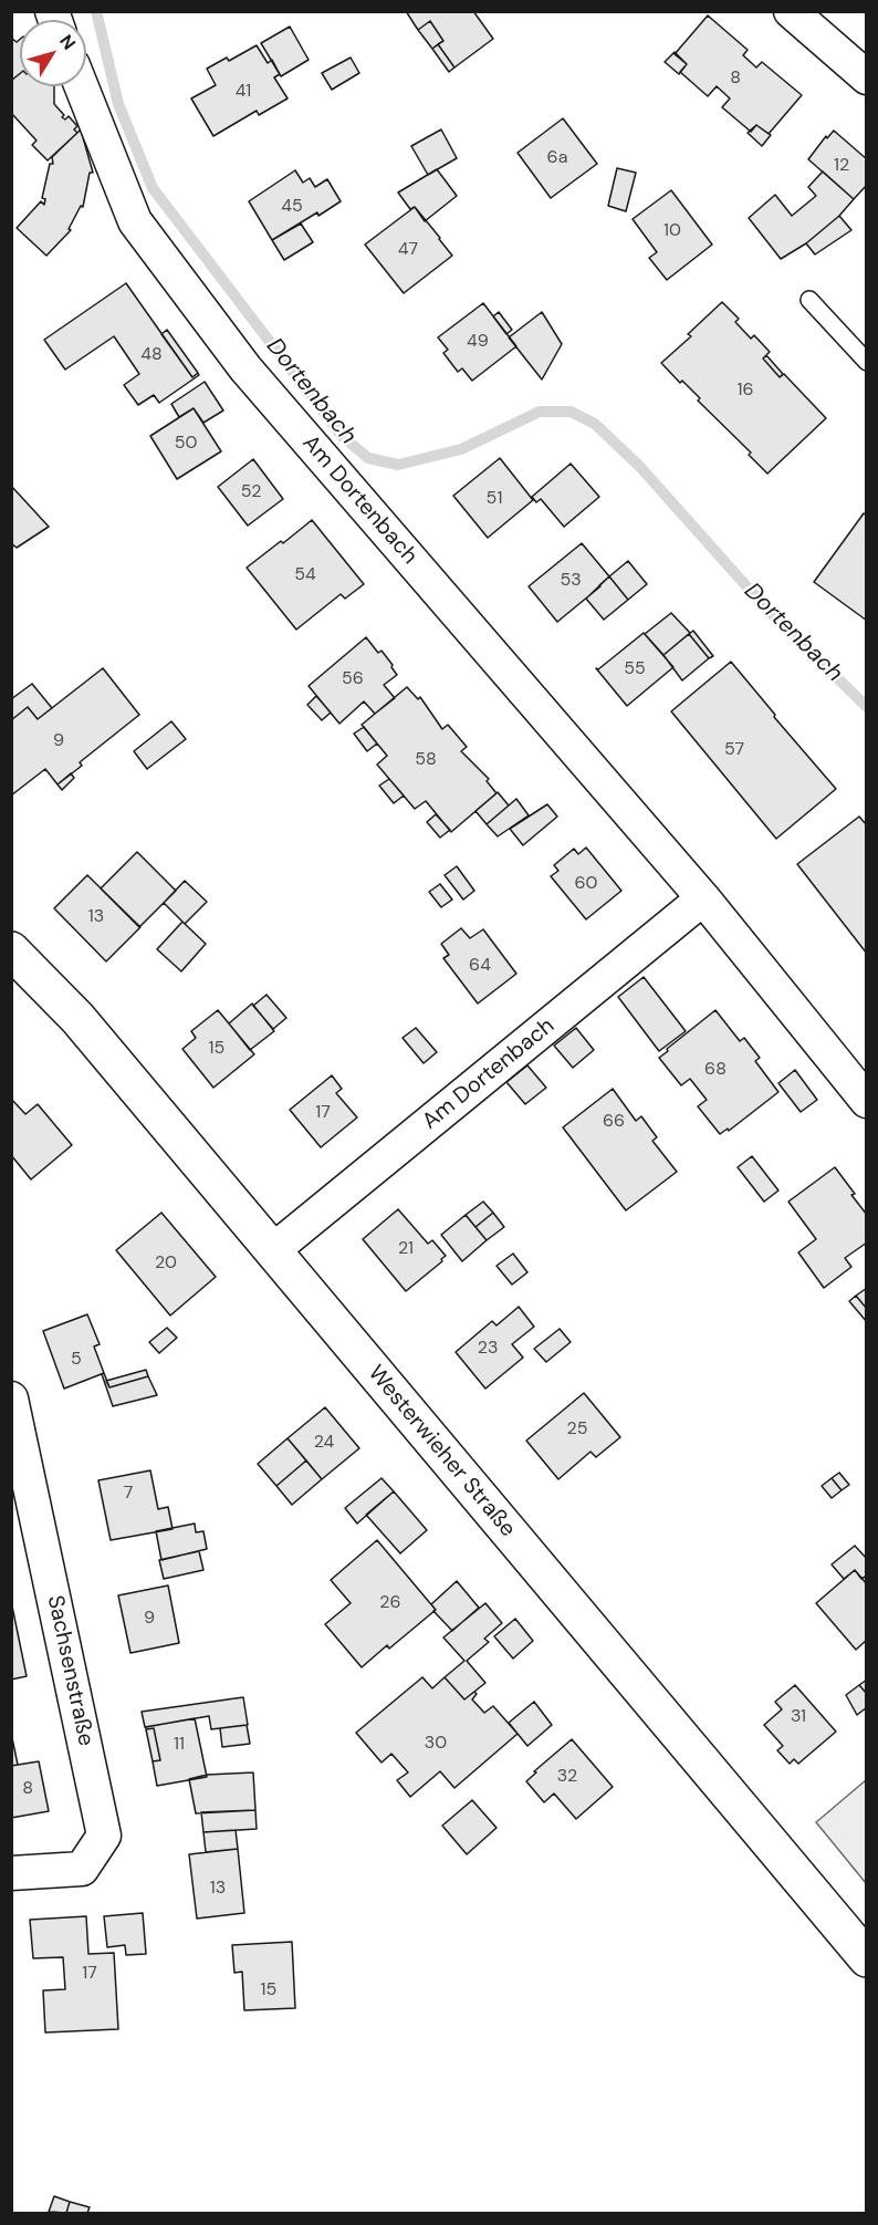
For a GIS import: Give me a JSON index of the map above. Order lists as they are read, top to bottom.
{
  "streets": {
    "main road": ["Westerwieher Straße"],
    "street": ["Am Dortenbach", "Sachsenstraße"]
  },
  "crossings": [
    ["Am Dortenbach", "Westerwieher Straße"]
  ],
  "water": ["Dortenbach"],
  "house_numbers": [
    "8",
    "41",
    "6a",
    "12",
    "45",
    "10",
    "47",
    "49",
    "48",
    "16",
    "50",
    "52",
    "51",
    "54",
    "53",
    "55",
    "56",
    "9",
    "57",
    "58",
    "60",
    "13",
    "64",
    "15",
    "68",
    "17",
    "66",
    "21",
    "20",
    "23",
    "5",
    "25",
    "24",
    "7",
    "26",
    "9",
    "31",
    "30",
    "11",
    "32",
    "8",
    "13",
    "17",
    "15"
  ],
  "north": "top right"
}
